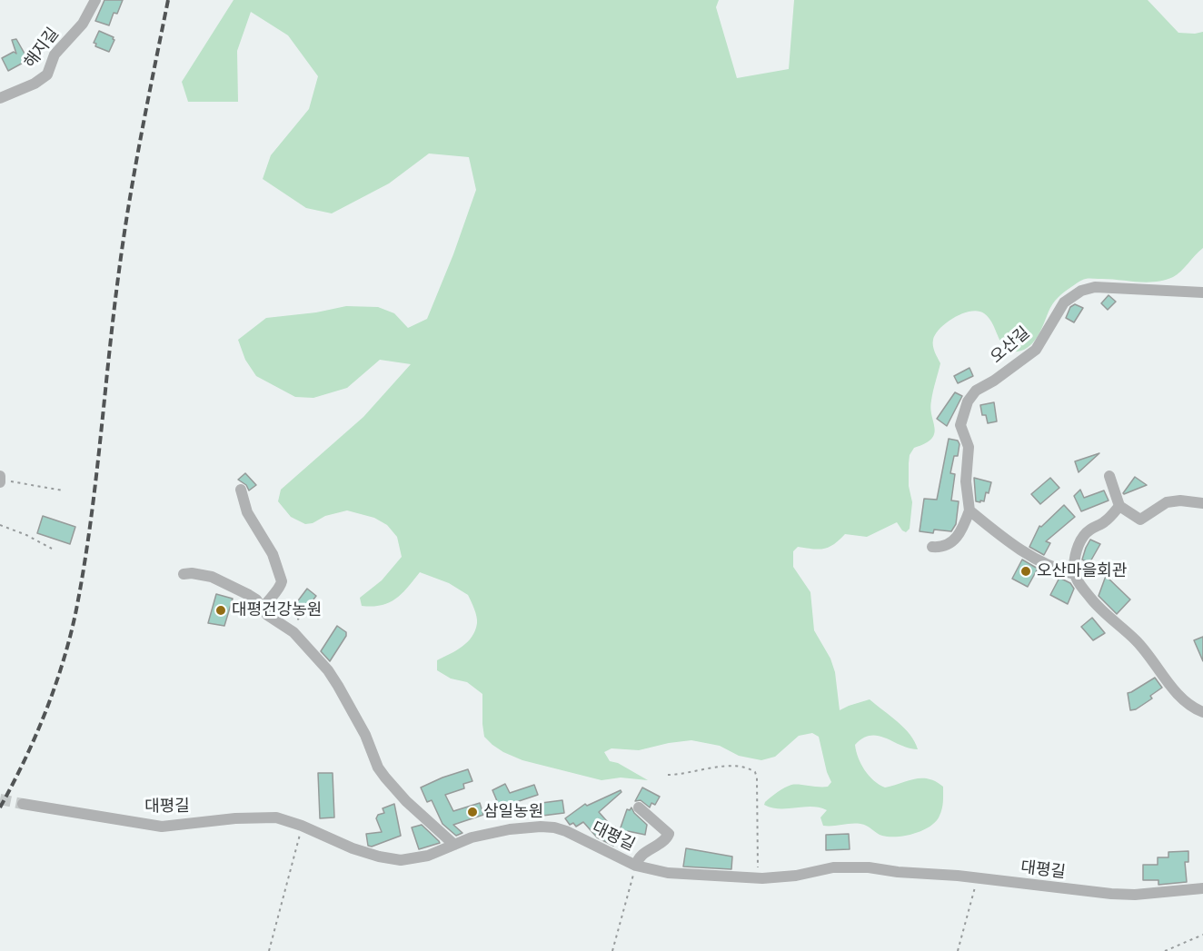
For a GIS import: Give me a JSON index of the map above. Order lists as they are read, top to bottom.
{
  "streets": {
    "lane": ["해지길", "오산길", "대평길"]
  },
  "places": ["오산마을회관", "대평건강농원", "삼일농원"]
}
